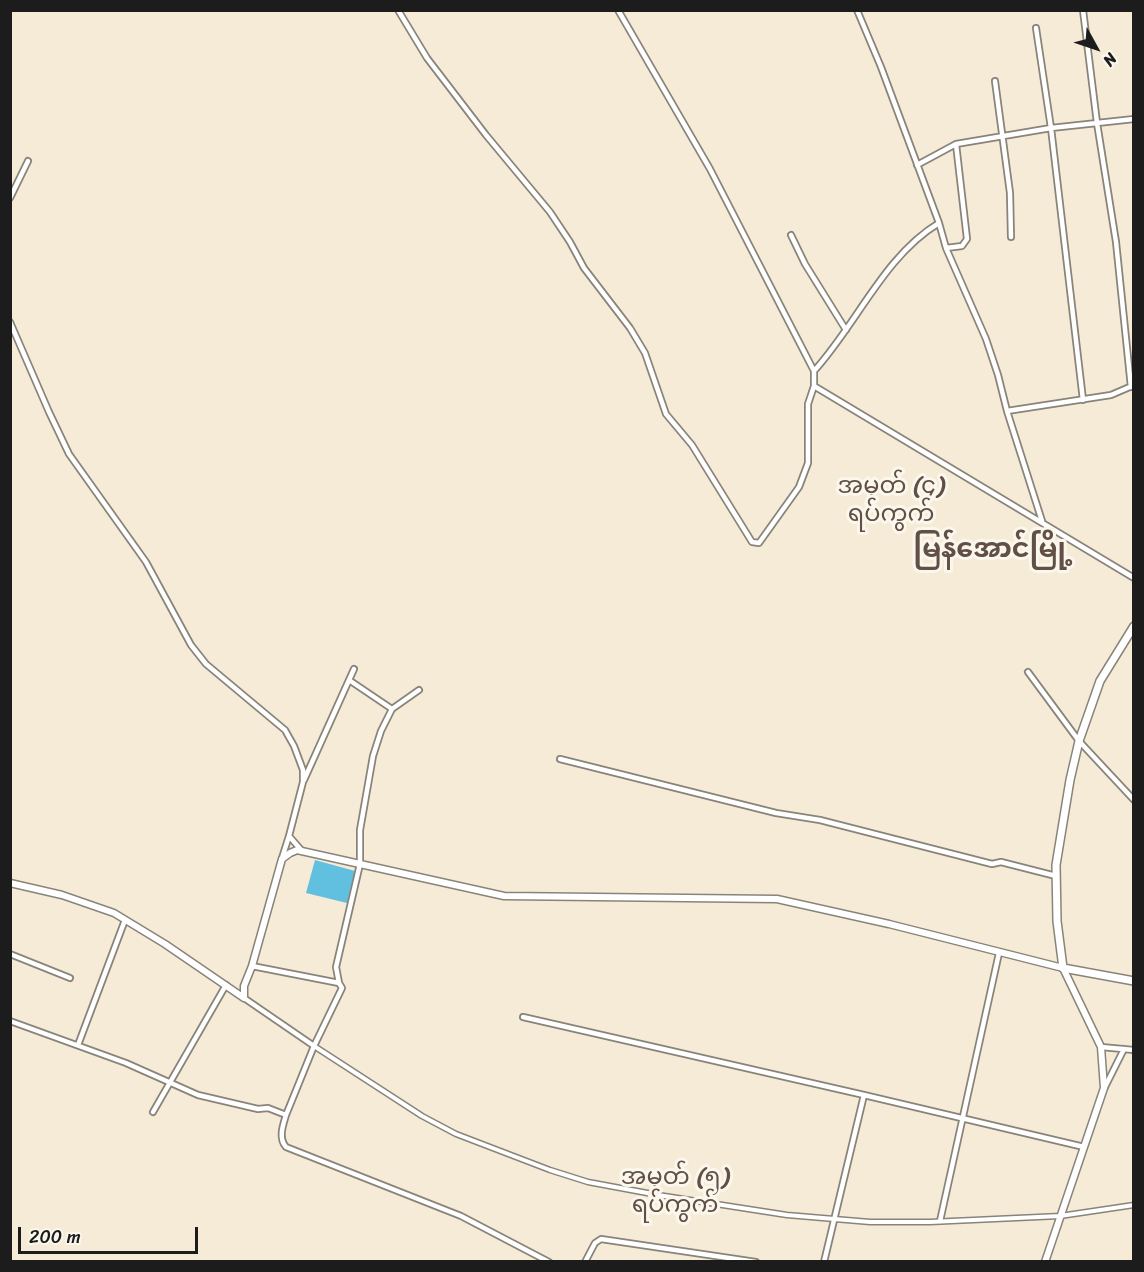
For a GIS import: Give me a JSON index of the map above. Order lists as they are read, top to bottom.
{
  "districts": ["အမှတ် (၄) ရပ်ကွက်", "မြန်အောင်မြို့", "အမှတ် (၅) ရပ်ကွက်"],
  "scale_bar": "200 m",
  "north": "bottom right"
}
